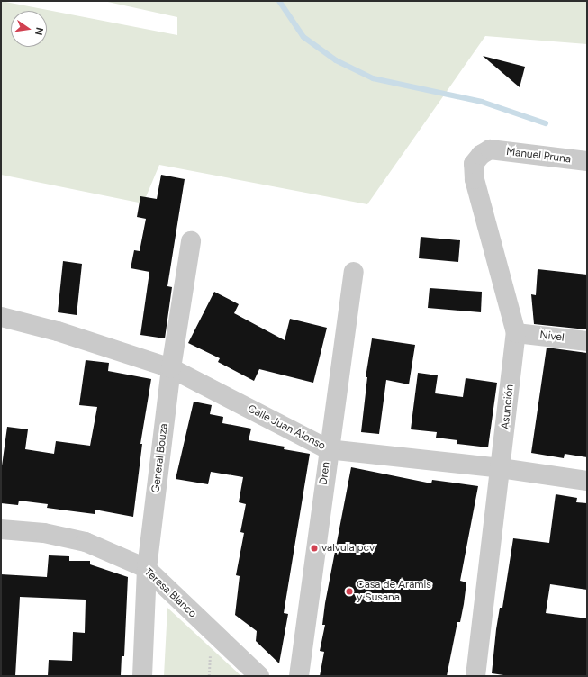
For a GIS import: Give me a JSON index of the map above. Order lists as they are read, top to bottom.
{
  "streets": {
    "street": [
      "Manuel Pruna",
      "Nivel",
      "Asunción",
      "Calle Juan Alonso",
      "General Bouza",
      "Dren",
      "Teresa Blanco"
    ]
  },
  "crossings": [
    ["Manuel Pruna", "Asunción"],
    ["Nivel", "Asunción"],
    ["Asunción", "Calle Juan Alonso"],
    ["Calle Juan Alonso", "General Bouza"],
    ["Calle Juan Alonso", "Dren"],
    ["General Bouza", "Teresa Blanco"]
  ],
  "places": ["valvula pcv", "Casa de Aramis y Susana"],
  "north": "right"
}
